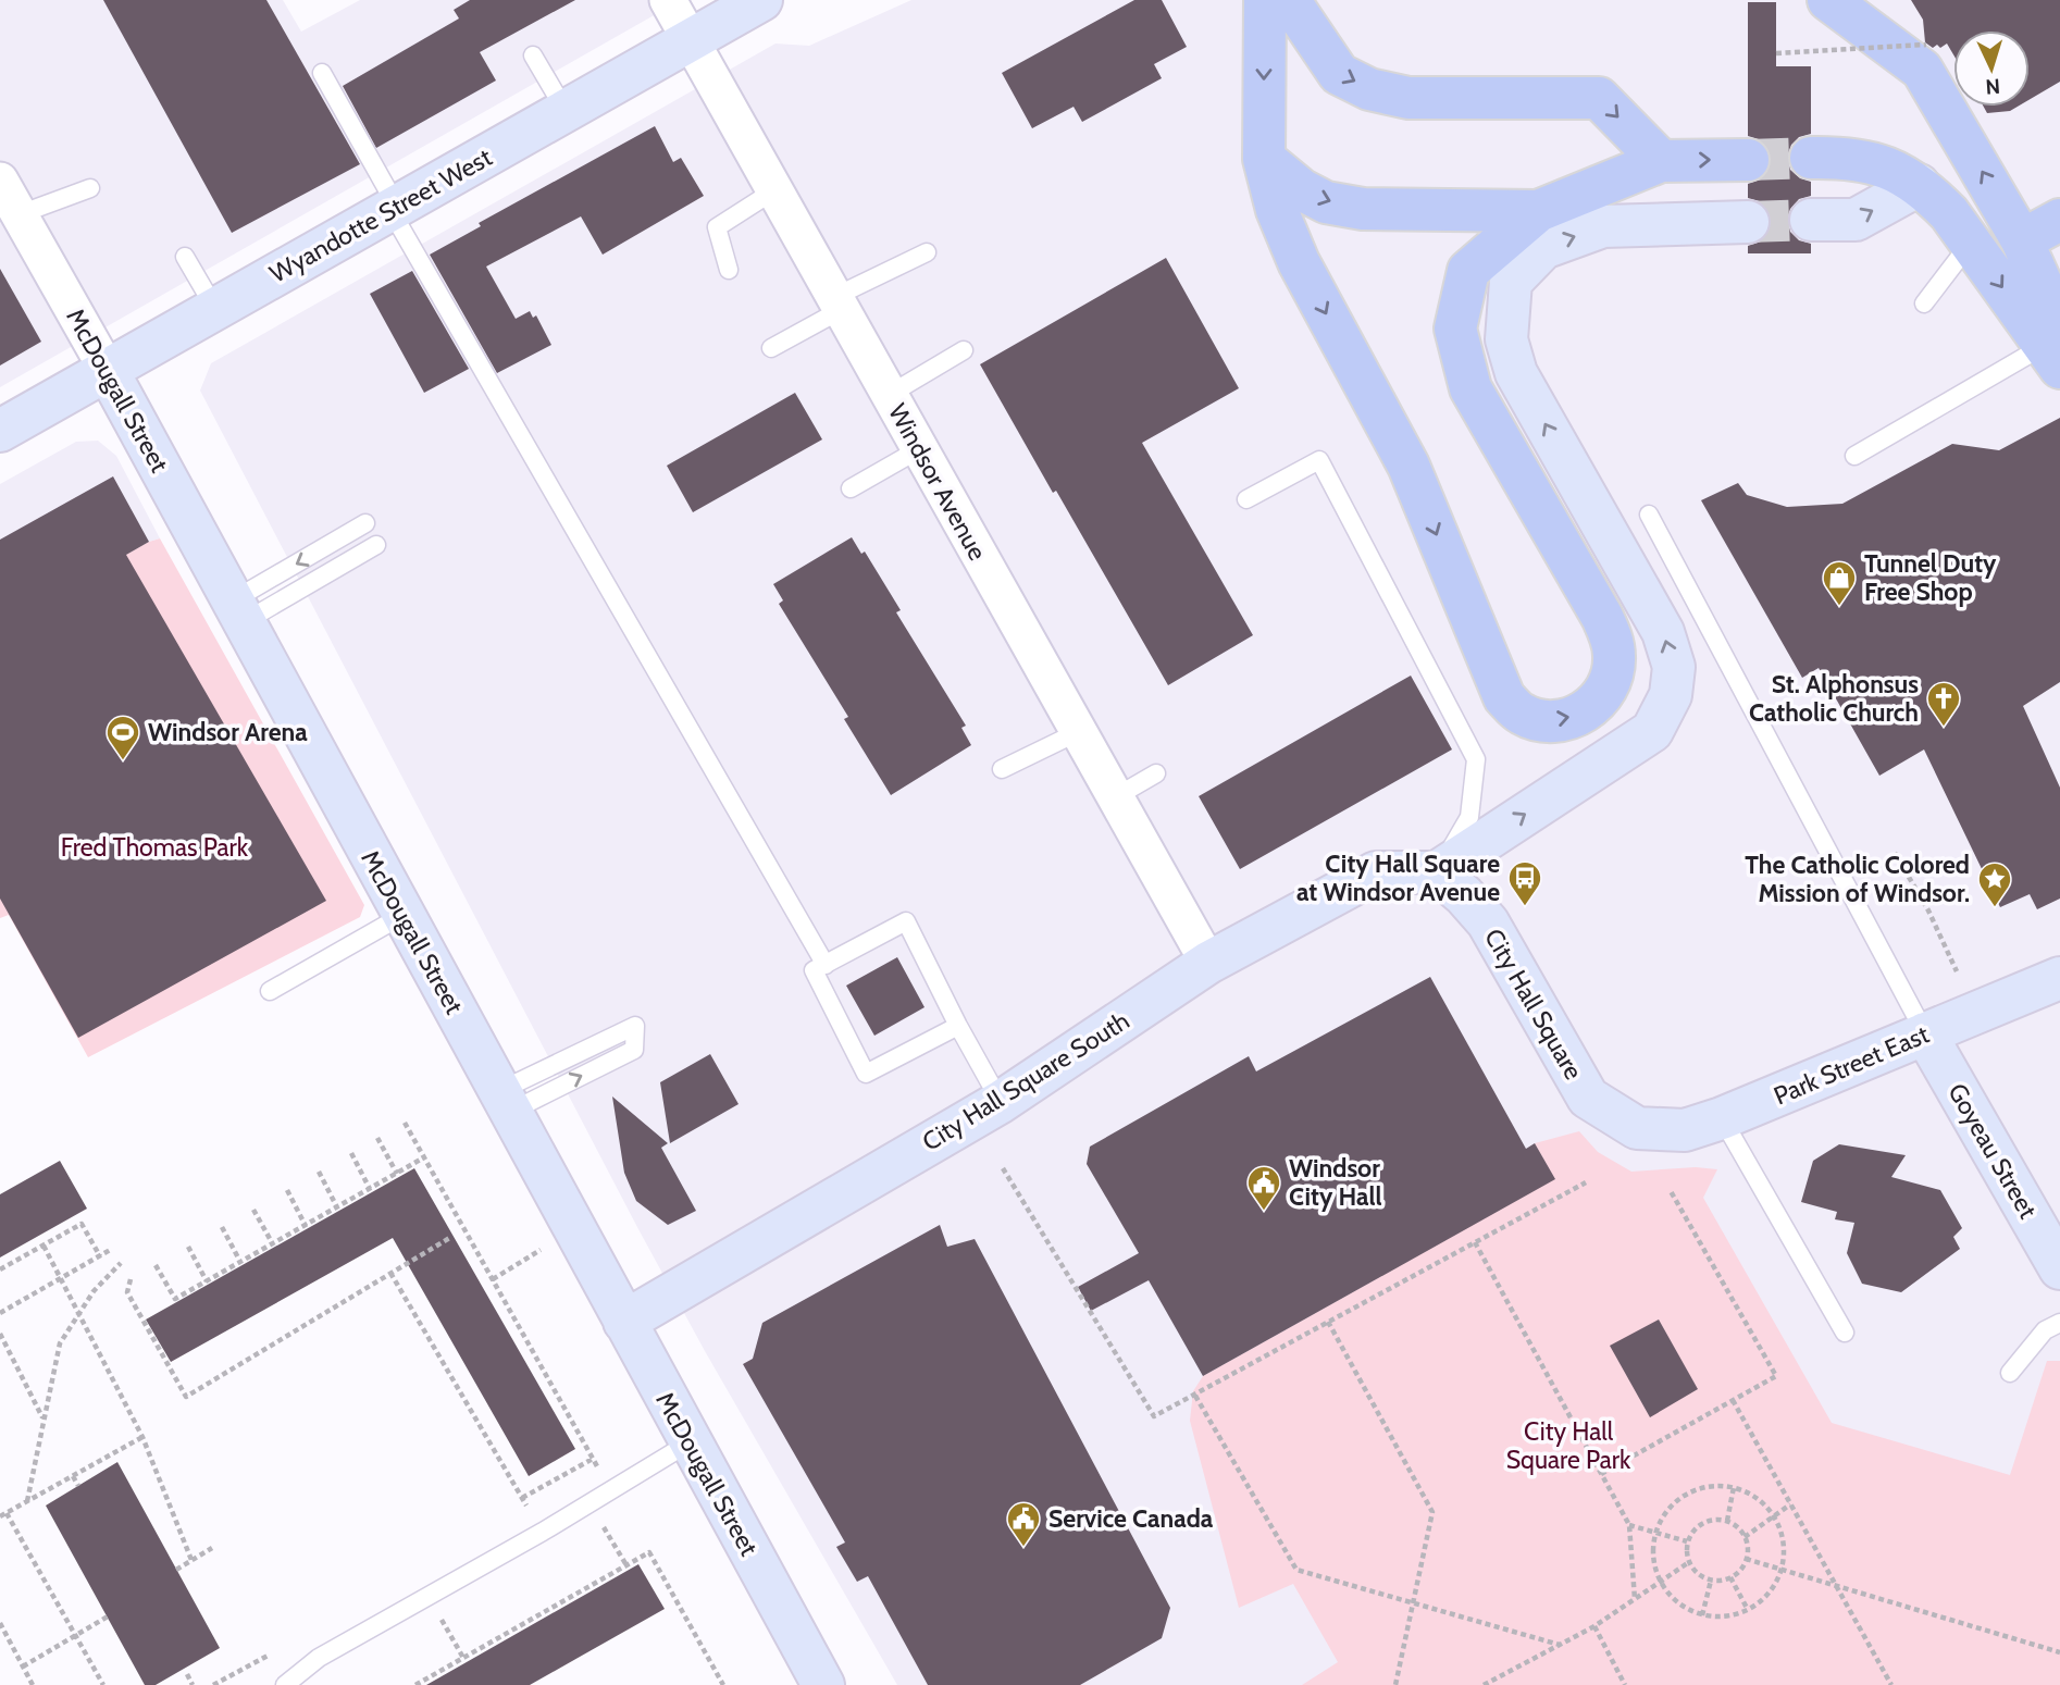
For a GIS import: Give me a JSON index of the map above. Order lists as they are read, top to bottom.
{
  "streets": {
    "street": [
      "Wyandotte Street West",
      "McDougall Street",
      "Windsor Avenue",
      "City Hall Square",
      "Park Street East",
      "City Hall Square South",
      "Goyeau Street"
    ]
  },
  "crossings": [
    ["Wyandotte Street West", "McDougall Street"],
    ["Wyandotte Street West", "Windsor Avenue"],
    ["McDougall Street", "City Hall Square South"],
    ["Windsor Avenue", "City Hall Square South"],
    ["City Hall Square", "Park Street East"],
    ["City Hall Square", "City Hall Square South"],
    ["Park Street East", "Goyeau Street"]
  ],
  "parks": ["Fred Thomas Park", "City Hall Square Park"],
  "places": {
    "shop": ["Tunnel Duty Free Shop"],
    "church": ["St. Alphonsus Catholic Church"],
    "sports": ["Windsor Arena"],
    "bus stop": ["City Hall Square at Windsor Avenue"],
    "place": ["The Catholic Colored Mission of Windsor."],
    "public building": ["Windsor City Hall", "Service Canada"]
  },
  "north": "bottom"
}
